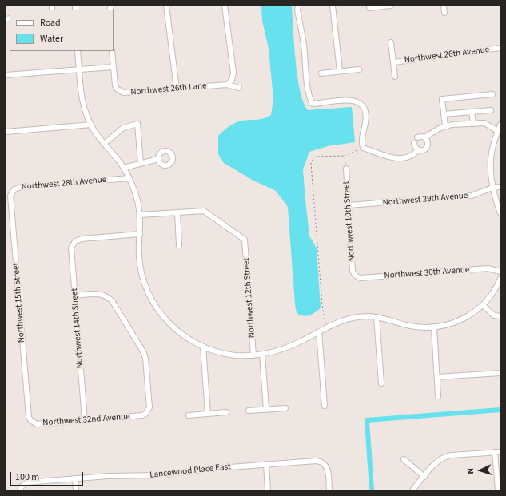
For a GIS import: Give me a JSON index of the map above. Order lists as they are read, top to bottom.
{
  "streets": {
    "street": [
      "Northwest 26th Avenue",
      "Northwest 26th Lane",
      "Northwest 28th Avenue",
      "Northwest 29th Avenue",
      "Northwest 10th Street",
      "Northwest 30th Avenue",
      "Northwest 12th Street",
      "Northwest 15th Street",
      "Northwest 14th Street",
      "Northwest 32nd Avenue",
      "Lancewood Place East"
    ]
  },
  "crossings": [
    ["Northwest 28th Avenue", "Northwest 15th Street"],
    ["Northwest 29th Avenue", "Northwest 10th Street"],
    ["Northwest 10th Street", "Northwest 30th Avenue"],
    ["Northwest 15th Street", "Northwest 32nd Avenue"],
    ["Northwest 14th Street", "Northwest 32nd Avenue"]
  ],
  "legend": ["Road", "Water"],
  "scale_bar": "100 m",
  "north": "left"
}
